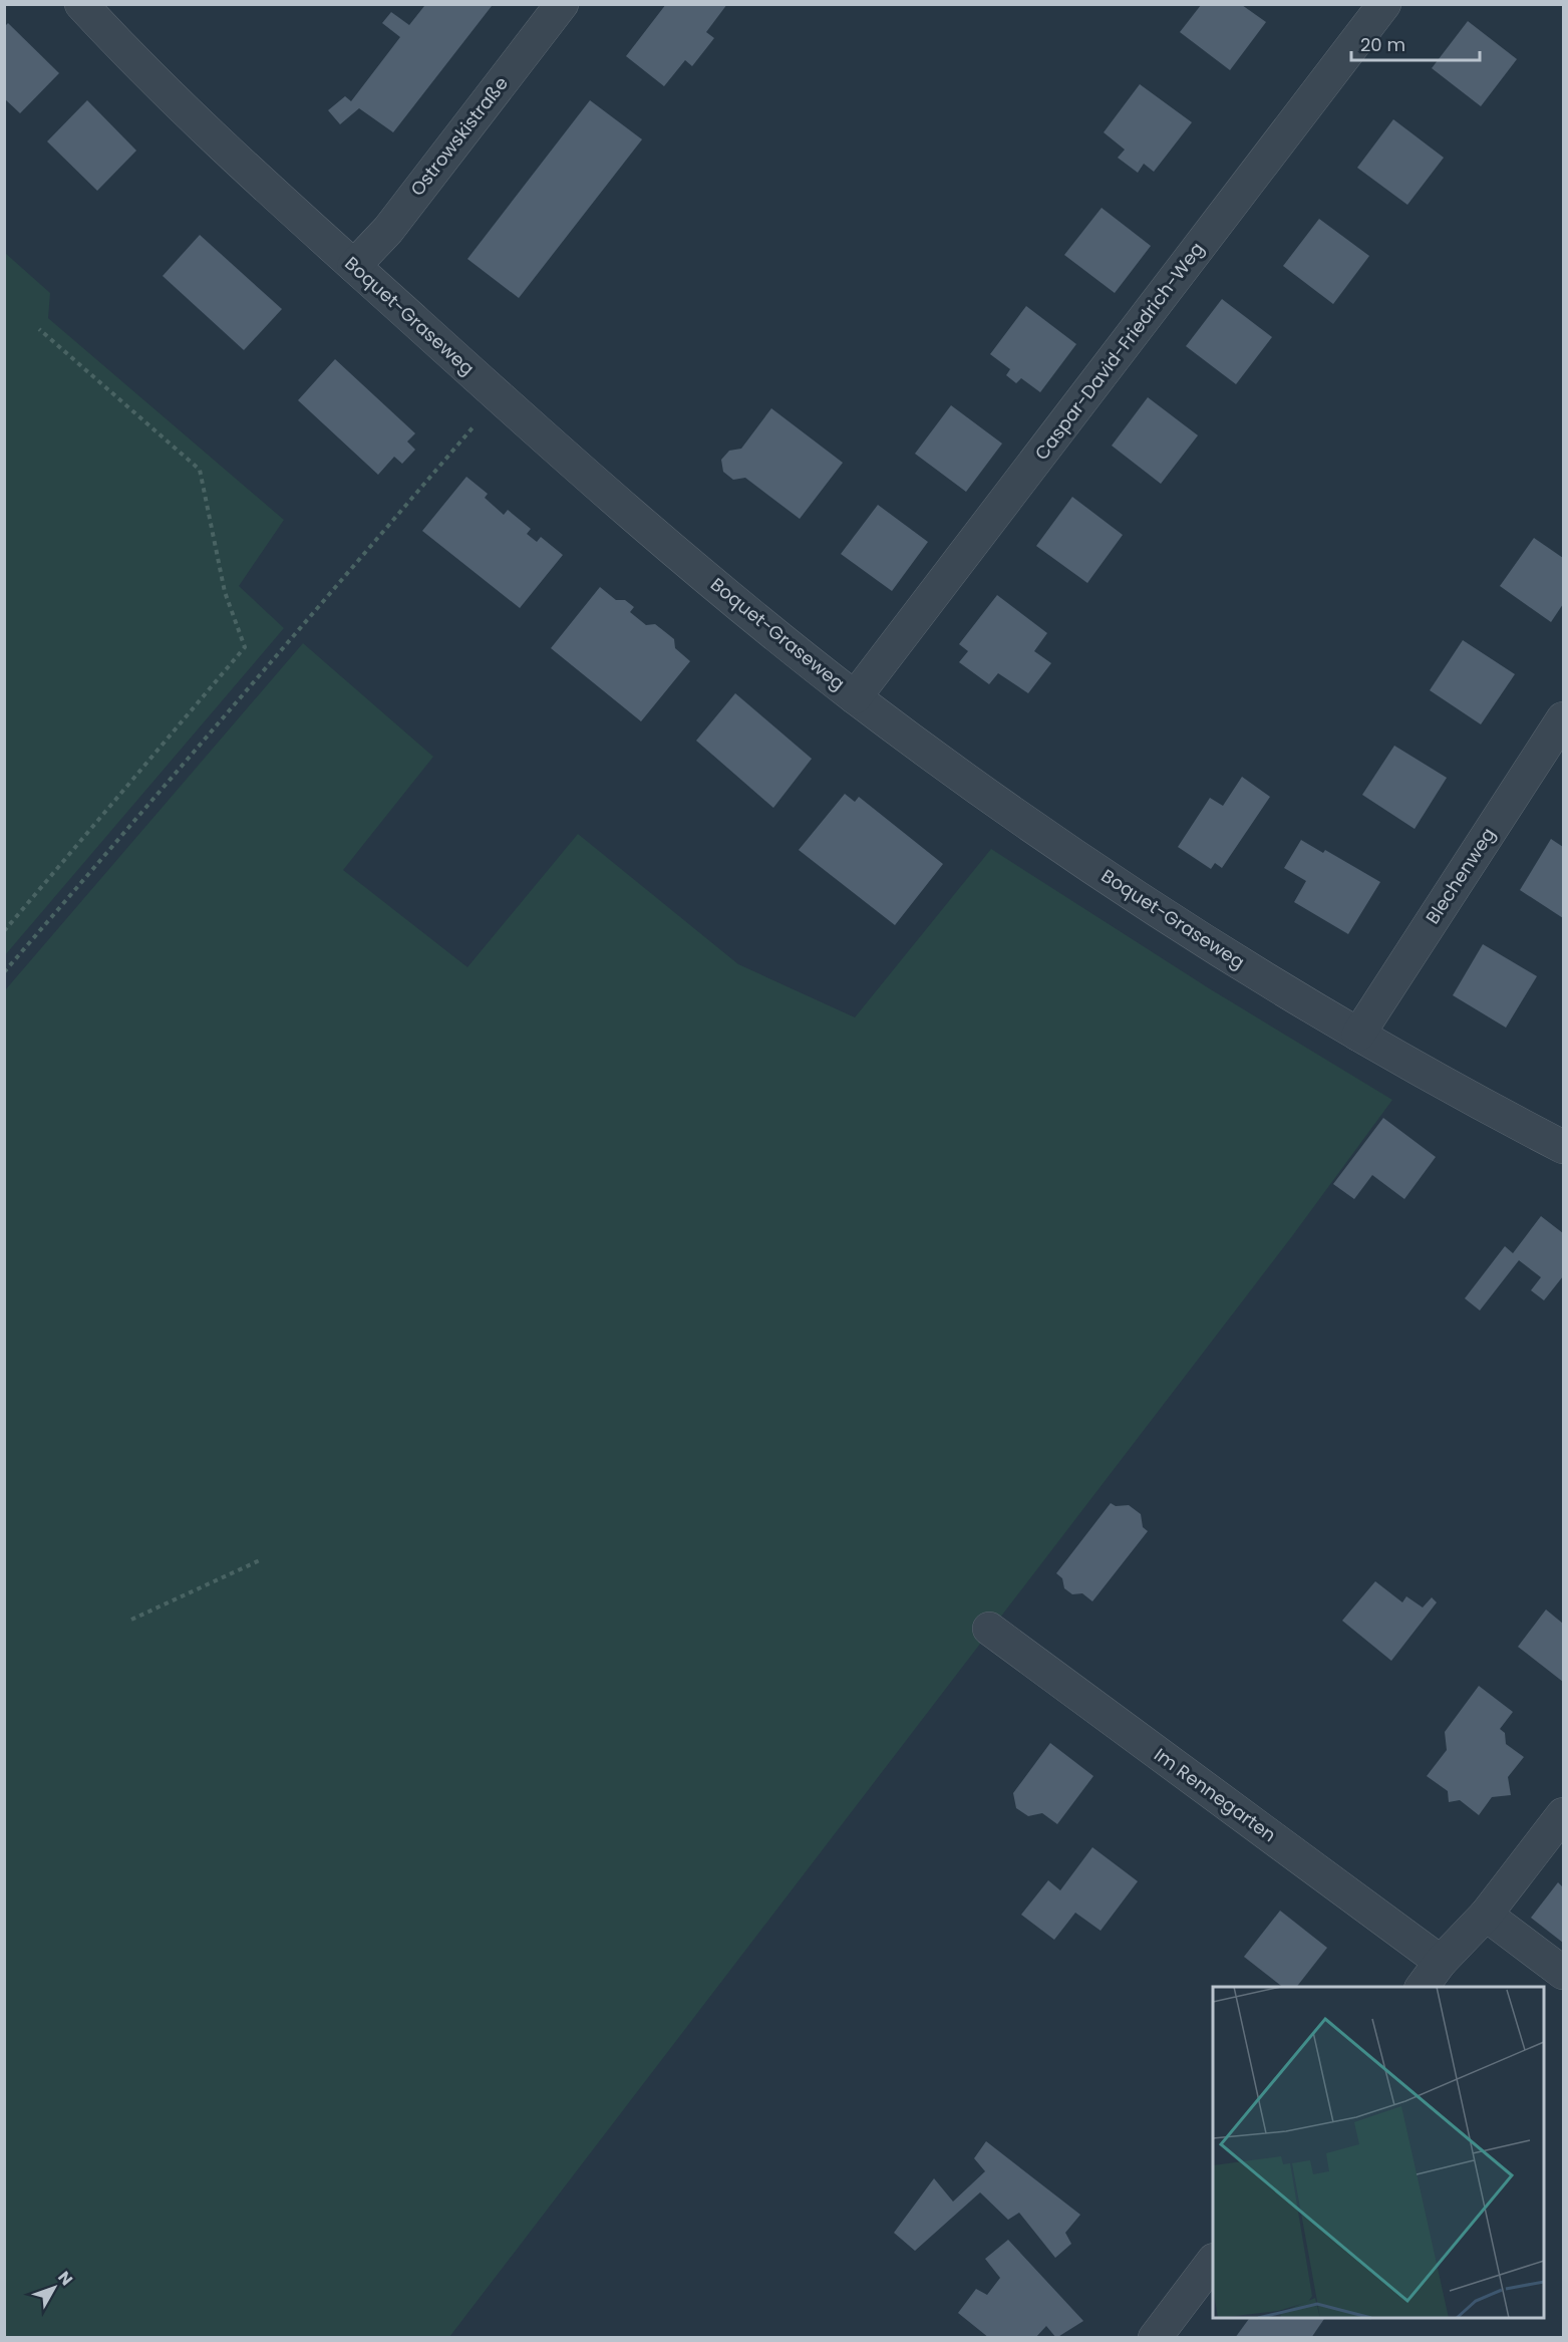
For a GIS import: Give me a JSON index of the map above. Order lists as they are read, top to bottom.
{
  "streets": {
    "street": [
      "Ostrowskistraße",
      "Boquet-Graseweg",
      "Caspar-David-Friedrich-Weg",
      "Blechenweg",
      "Im Rennegarten"
    ]
  },
  "crossings": [
    ["Ostrowskistraße", "Boquet-Graseweg"],
    ["Boquet-Graseweg", "Caspar-David-Friedrich-Weg"],
    ["Boquet-Graseweg", "Blechenweg"]
  ],
  "scale_bar": "20 m",
  "north": "top right"
}
